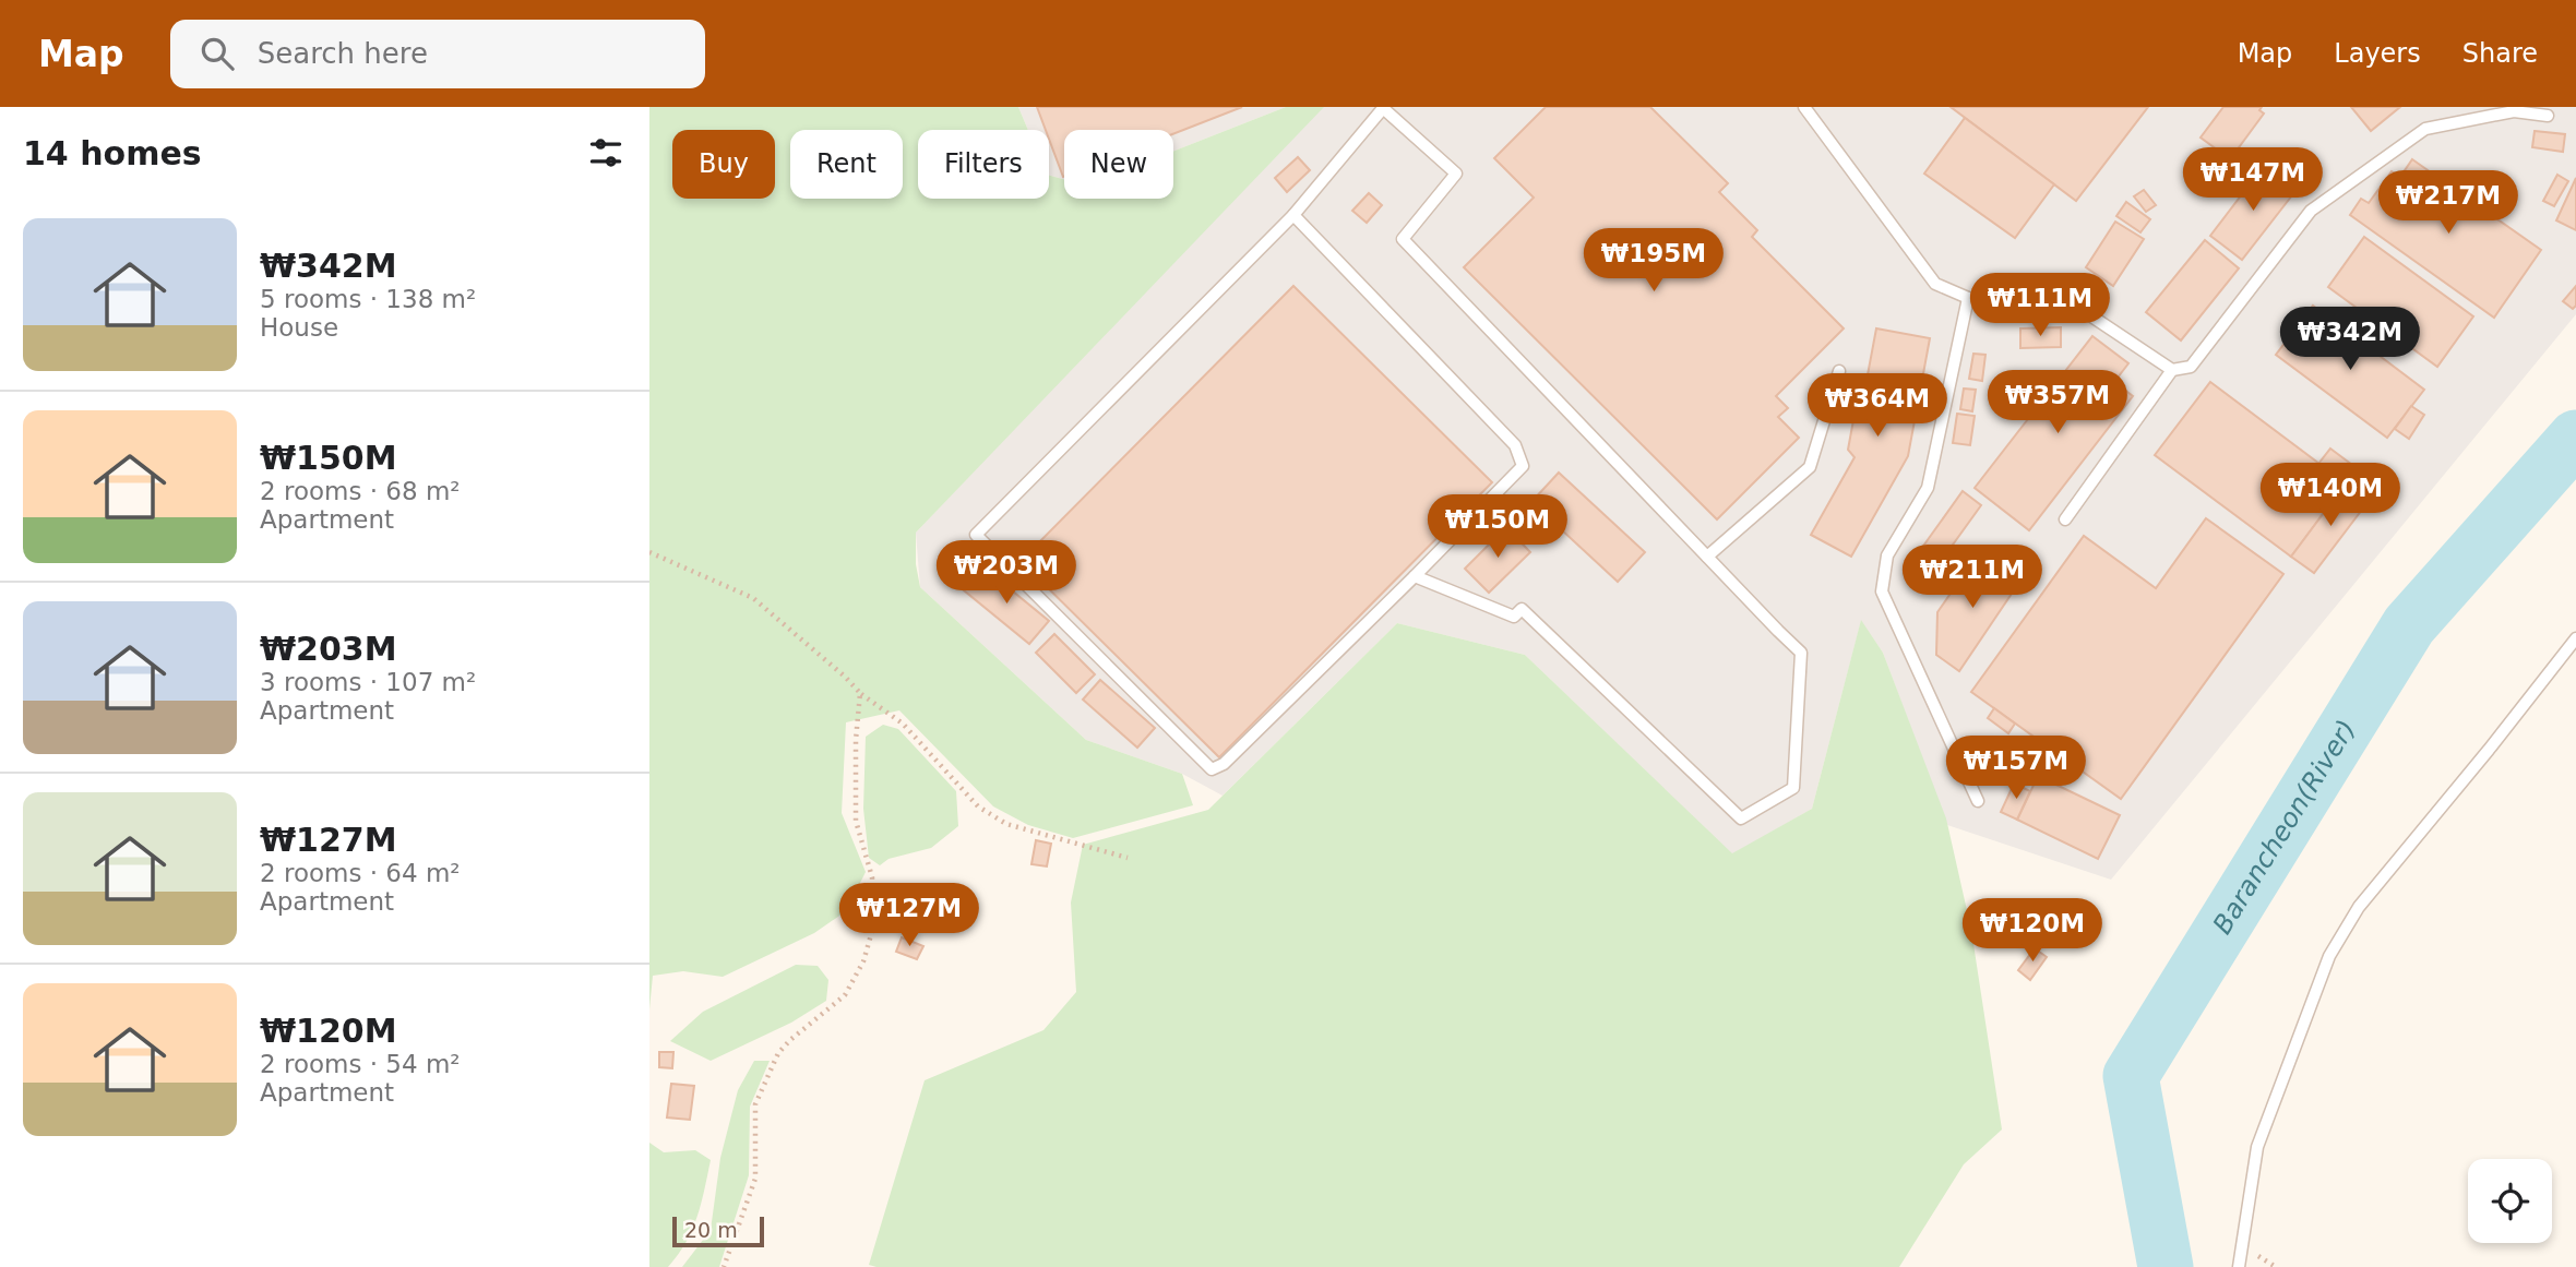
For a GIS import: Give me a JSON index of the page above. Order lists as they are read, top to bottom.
{
  "water": ["Barancheon(River)"],
  "scale_bar": "20 m",
  "page": {
    "header": "Map",
    "search": "Search here",
    "nav": ["Map", "Layers", "Share"],
    "heading": "14 homes",
    "chip": [
      "Buy",
      "Rent",
      "Filters",
      "New"
    ],
    "price": [
      "₩147M",
      "₩217M",
      "₩195M",
      "₩111M",
      "₩342M",
      "₩357M",
      "₩364M",
      "₩140M",
      "₩150M",
      "₩203M",
      "₩211M",
      "₩157M",
      "₩127M",
      "₩120M"
    ],
    "list": [
      {
        "name": "₩342M",
        "note": "5 rooms · 138 m² · House"
      },
      {
        "name": "₩150M",
        "note": "2 rooms · 68 m² · Apartment"
      },
      {
        "name": "₩203M",
        "note": "3 rooms · 107 m² · Apartment"
      },
      {
        "name": "₩127M",
        "note": "2 rooms · 64 m² · Apartment"
      },
      {
        "name": "₩120M",
        "note": "2 rooms · 54 m² · Apartment"
      }
    ],
    "scale": "20 m"
  }
}
